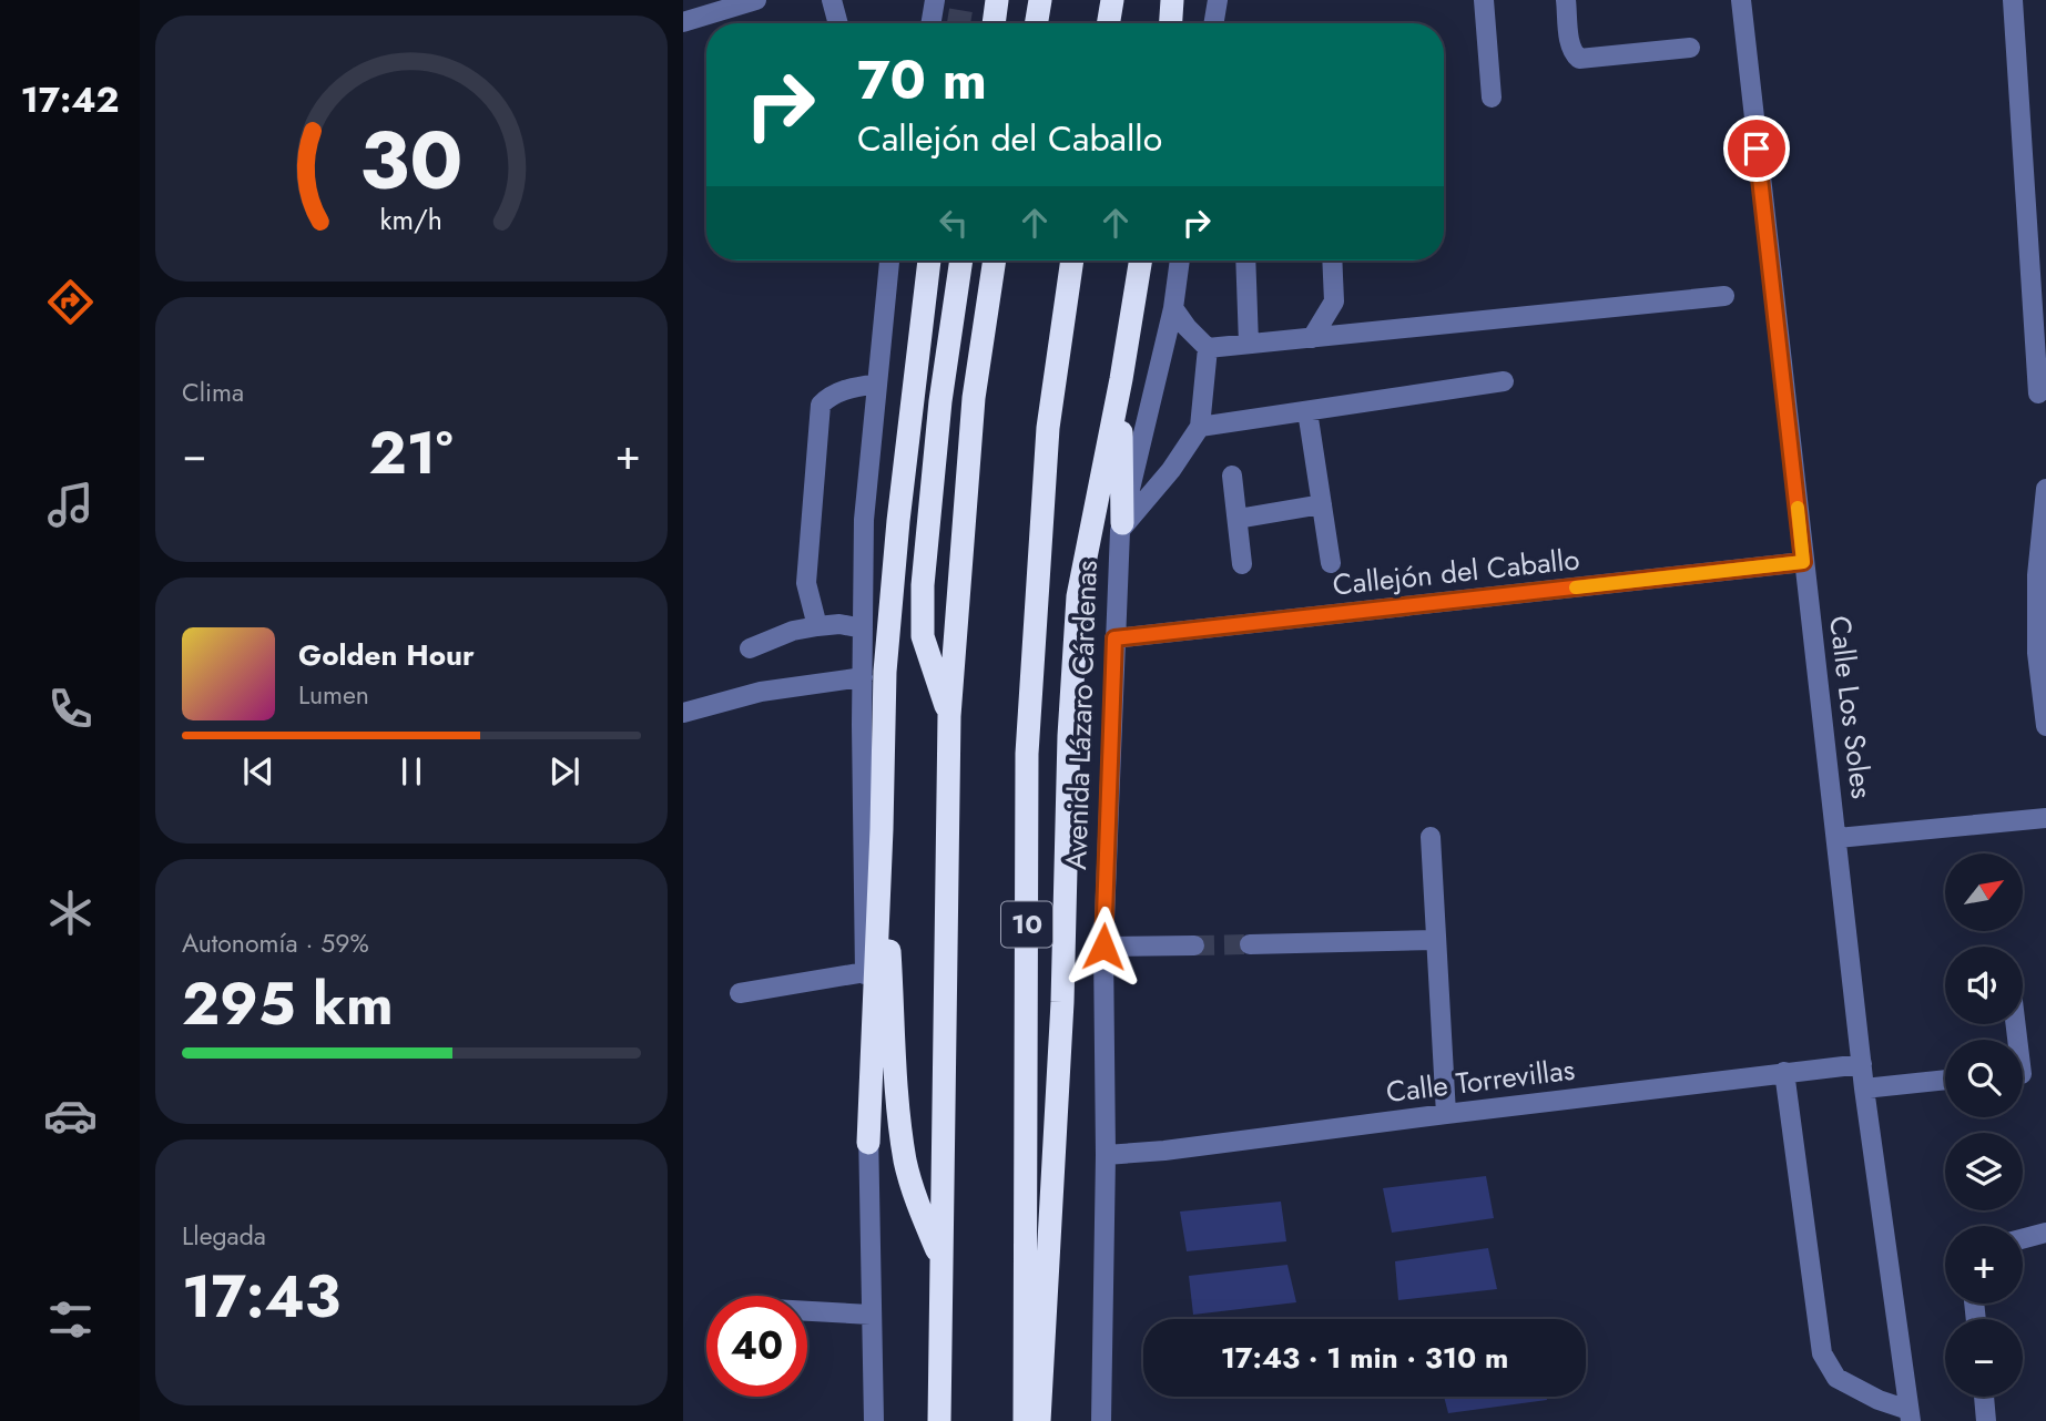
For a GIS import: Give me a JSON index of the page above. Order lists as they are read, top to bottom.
{
  "streets": {
    "highway": ["Avenida Lázaro Cárdenas", "10"],
    "street": ["Callejón del Caballo", "Calle Los Soles", "Calle Torrevillas"]
  },
  "crossings": [
    ["Callejón del Caballo", "Calle Los Soles"],
    ["Callejón del Caballo", "Avenida Lázaro Cárdenas"],
    ["Calle Los Soles", "Calle Torrevillas"],
    ["Avenida Lázaro Cárdenas", "Calle Torrevillas"]
  ],
  "north": "top right",
  "page": {
    "tabs": "17:42",
    "turn": ["70 m", "Callejón del Caballo"],
    "tile": [
      "Clima",
      ["Autonomía · 59%", "295 km"],
      ["Llegada", "17:43"]
    ],
    "heat": ["−", "21°", "+"],
    "song": ["Golden Hour", "Lumen"],
    "map_buttons": ["+", "−"],
    "limit": "40",
    "trip": "17:43 · 1 min · 310 m",
    "gauge": ["30", "km/h"]
  }
}
